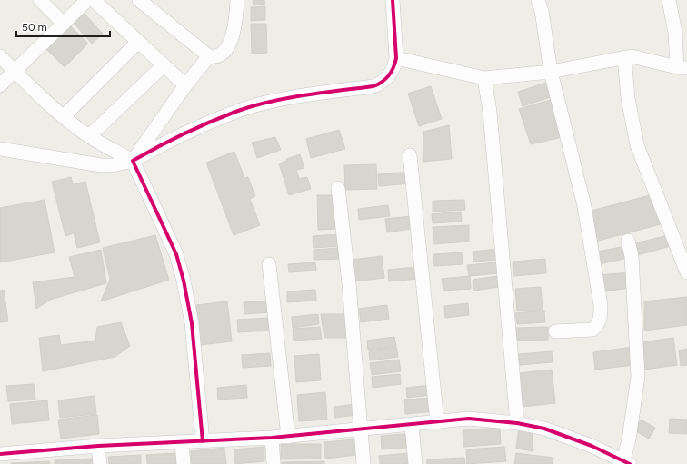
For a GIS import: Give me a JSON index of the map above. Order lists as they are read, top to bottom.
{
  "scale_bar": "50 m"
}
